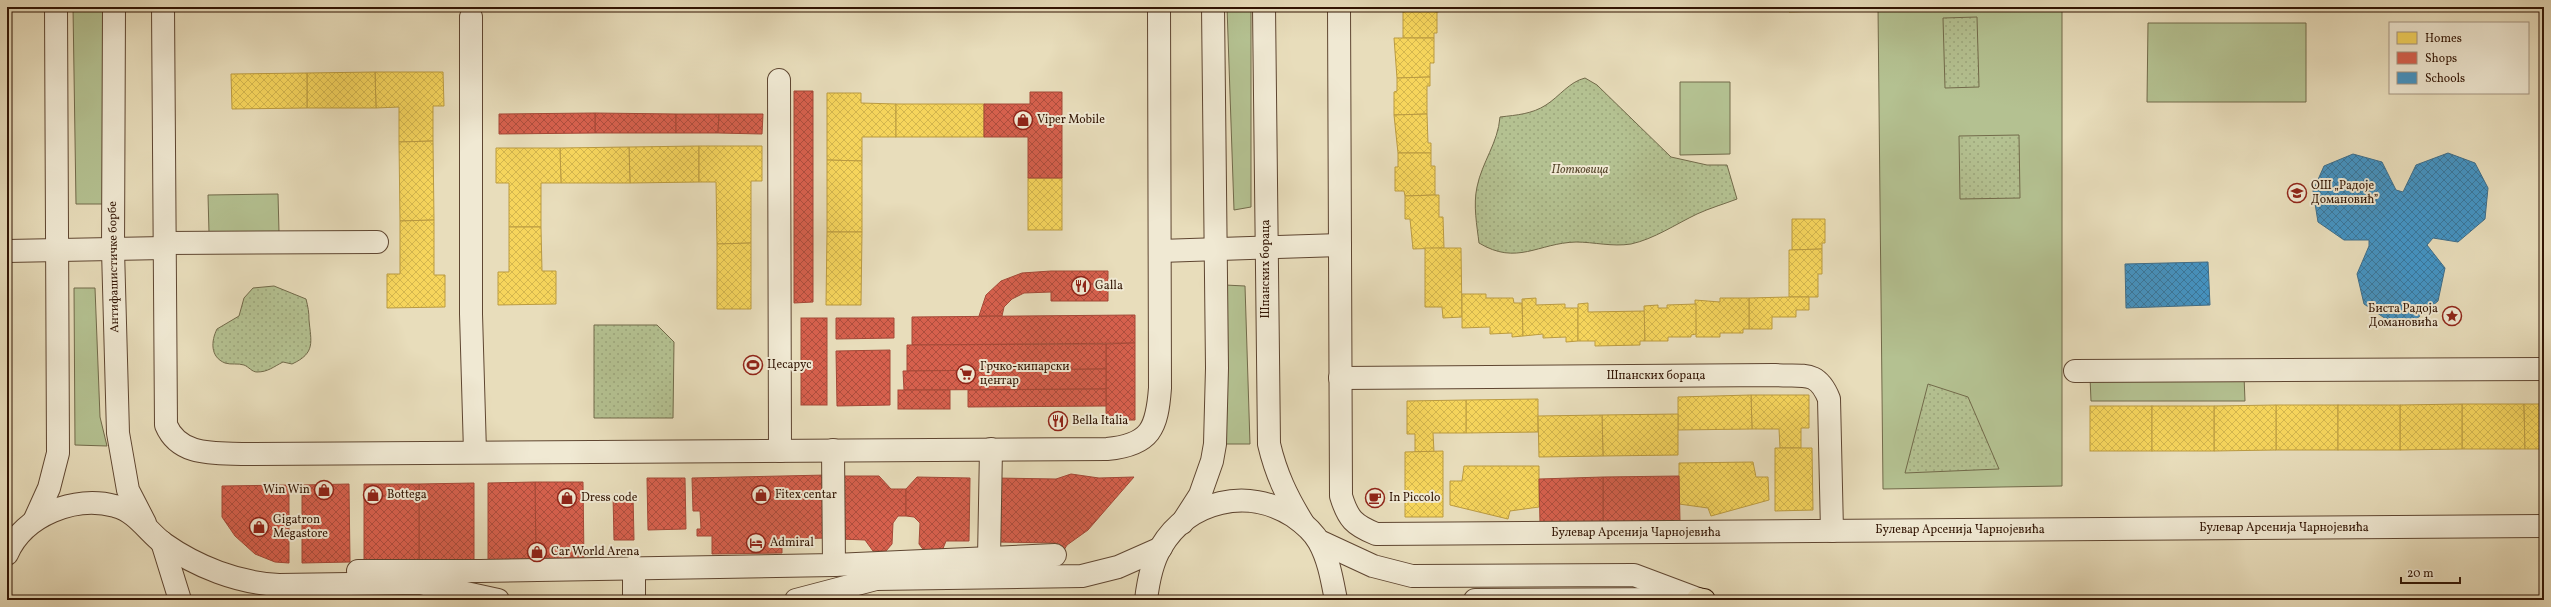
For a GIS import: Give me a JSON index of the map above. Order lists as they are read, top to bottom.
{
  "streets": {
    "street": ["Антифашистичке борбе", "Шпанских бораца", "Булевар Арсенија Чарнојевића"]
  },
  "crossings": [
    ["Шпанских бораца", "Булевар Арсенија Чарнојевића"]
  ],
  "parks": ["Потковица"],
  "places": {
    "shop": [
      "Viper Mobile",
      "Win Win",
      "Bottega",
      "Fitex centar",
      "Dress code",
      "Gigatron Megastore",
      "Car World Arena"
    ],
    "school or university": ["ОШ „Радоје Домановић”"],
    "restaurant": ["Galla", "Bella Italia"],
    "place": ["Биста Радоја Домановића"],
    "sports": ["Цесарус"],
    "supermarket": ["Грчко-кипарски центар"],
    "cafe": ["In Piccolo"],
    "hotel": ["Admiral"]
  },
  "legend": ["Homes", "Shops", "Schools"],
  "scale_bar": "20 m"
}
